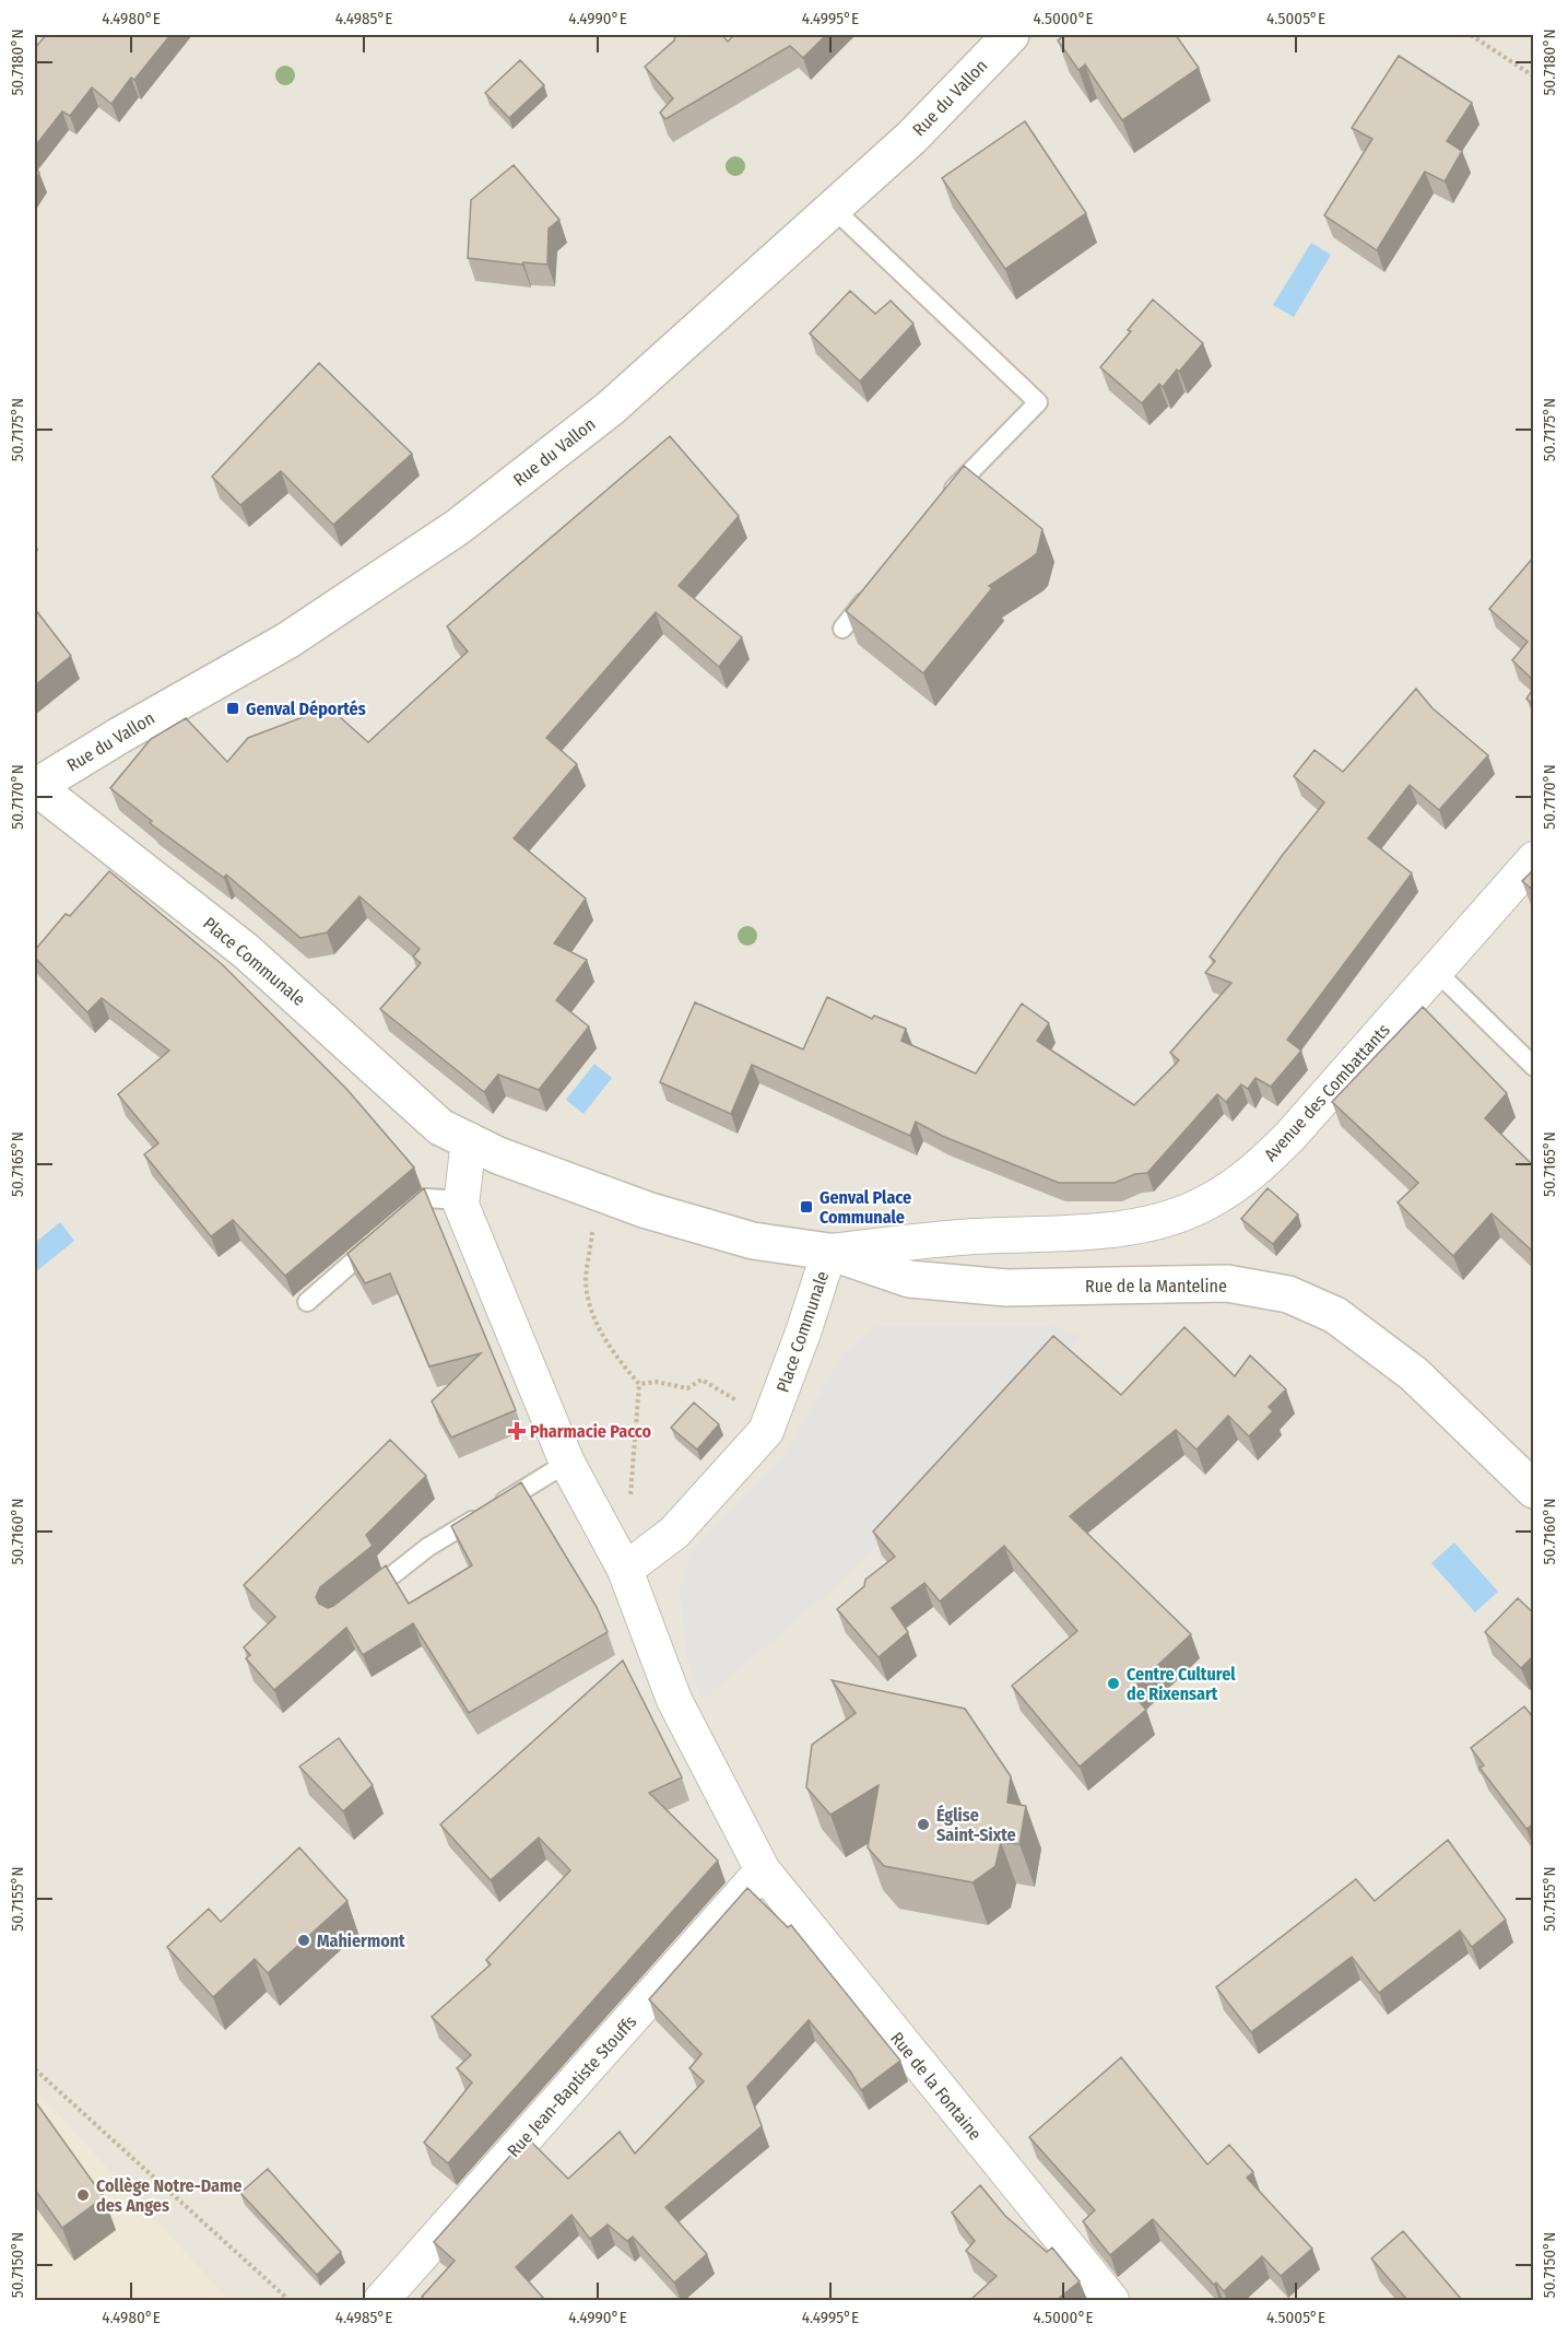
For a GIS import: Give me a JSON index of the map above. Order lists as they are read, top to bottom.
{
  "streets": {
    "street": [
      "Rue du Vallon",
      "Place Communale",
      "Avenue des Combattants",
      "Rue de la Manteline",
      "Rue Jean-Baptiste Stouffs",
      "Rue de la Fontaine"
    ]
  },
  "crossings": [
    ["Rue du Vallon", "Place Communale"],
    ["Place Communale", "Avenue des Combattants"],
    ["Place Communale", "Rue de la Manteline"],
    ["Avenue des Combattants", "Rue de la Manteline"],
    ["Rue Jean-Baptiste Stouffs", "Rue de la Fontaine"]
  ],
  "places": {
    "transit": ["Genval Déportés", "Genval Place Communale"],
    "health": ["Pharmacie Pacco"],
    "other": [
      "Centre Culturel de Rixensart",
      "Église Saint-Sixte",
      "Mahiermont",
      "Collège Notre-Dame des Anges"
    ]
  },
  "coordinates": [
    "4.4980°E",
    "4.4985°E",
    "4.4990°E",
    "4.4995°E",
    "4.5000°E",
    "4.5005°E",
    "50.7180°N",
    "50.7175°N",
    "50.7170°N",
    "50.7165°N",
    "50.7160°N",
    "50.7155°N",
    "50.7150°N"
  ]
}
